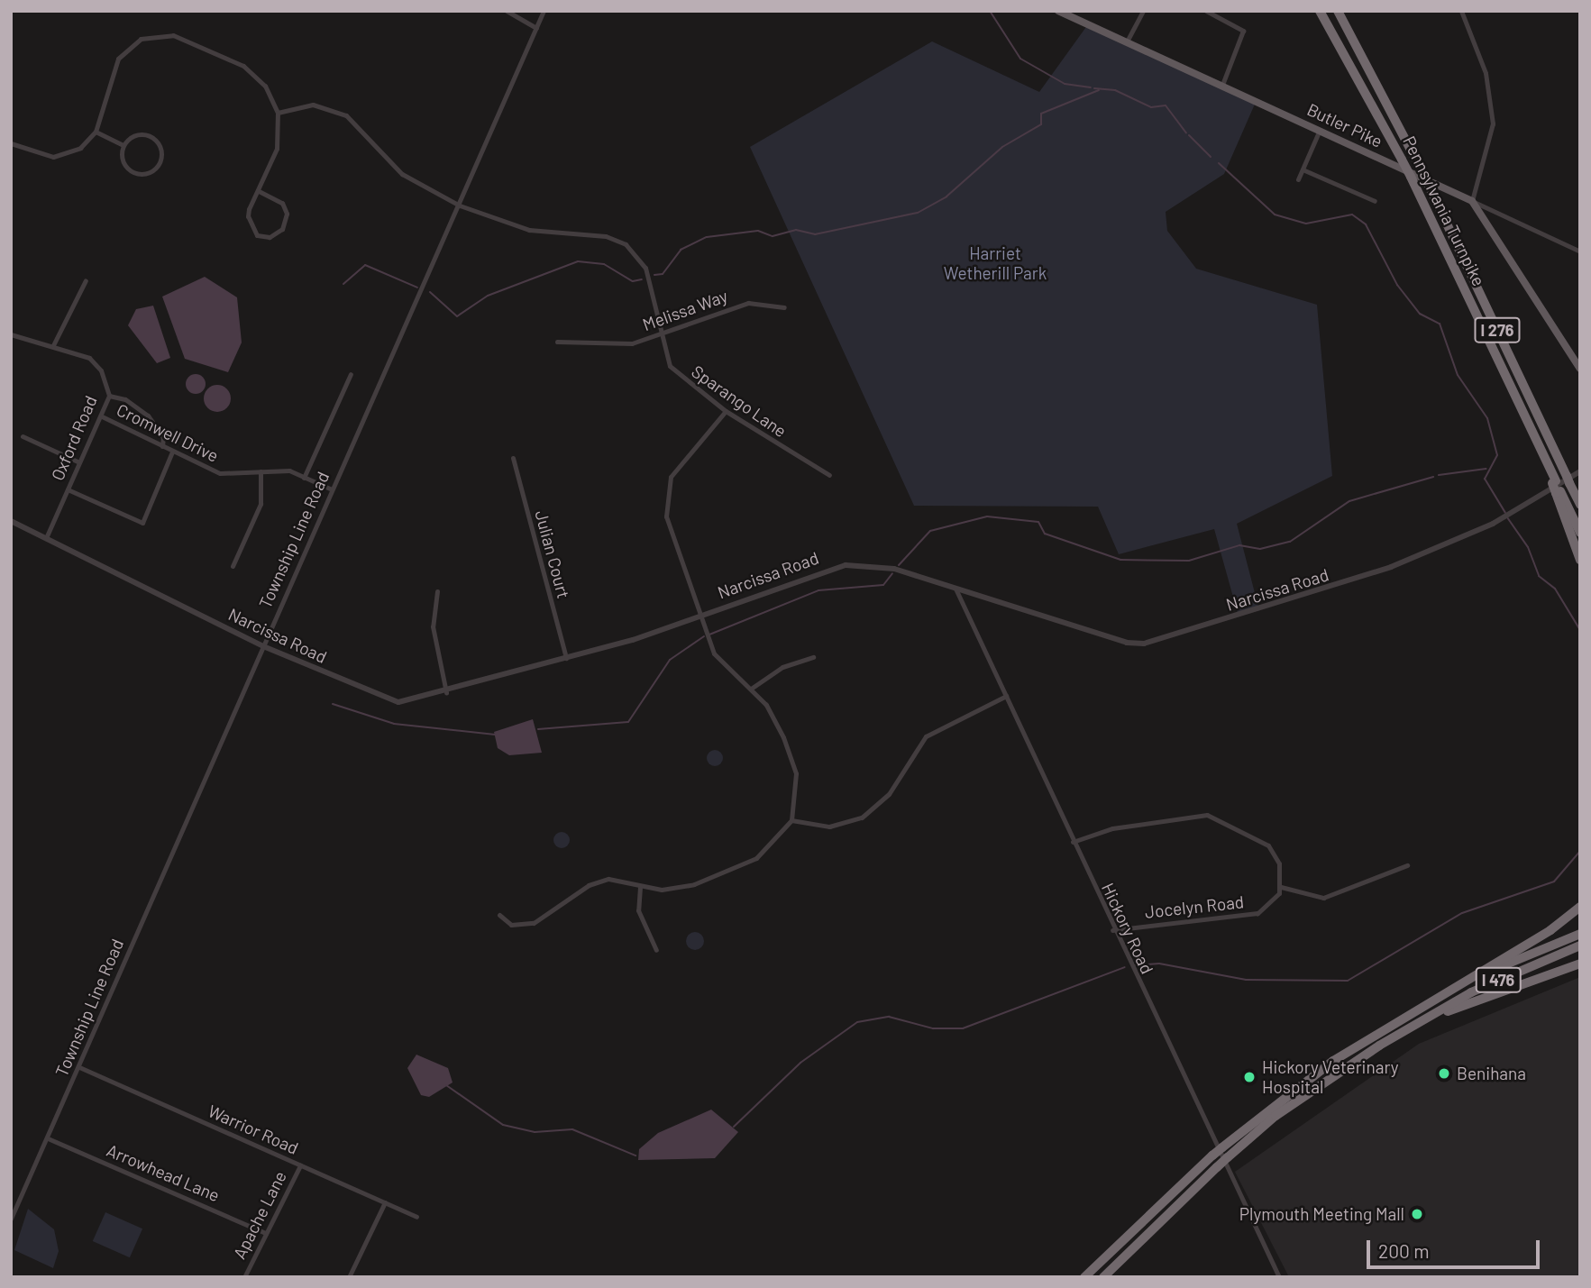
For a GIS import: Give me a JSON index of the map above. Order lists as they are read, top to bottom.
{
  "streets": {
    "highway": ["Pennsylvania Turnpike", "I 276", "I 476"],
    "main road": ["Butler Pike"],
    "street": [
      "Melissa Way",
      "Sparango Lane",
      "Cromwell Drive",
      "Oxford Road",
      "Township Line Road",
      "Julian Court",
      "Narcissa Road",
      "Jocelyn Road",
      "Hickory Road",
      "Warrior Road",
      "Arrowhead Lane",
      "Apache Lane"
    ]
  },
  "crossings": [
    ["Melissa Way", "Sparango Lane"],
    ["Sparango Lane", "Township Line Road"],
    ["Cromwell Drive", "Oxford Road"],
    ["Cromwell Drive", "Township Line Road"],
    ["Oxford Road", "Narcissa Road"],
    ["Township Line Road", "Narcissa Road"],
    ["Township Line Road", "Warrior Road"],
    ["Township Line Road", "Arrowhead Lane"],
    ["Julian Court", "Narcissa Road"],
    ["Narcissa Road", "Hickory Road"],
    ["Jocelyn Road", "Hickory Road"],
    ["Warrior Road", "Apache Lane"],
    ["Arrowhead Lane", "Apache Lane"]
  ],
  "parks": ["Harriet Wetherill Park"],
  "places": ["Benihana", "Hickory Veterinary Hospital", "Plymouth Meeting Mall"],
  "scale_bar": "200 m"
}
